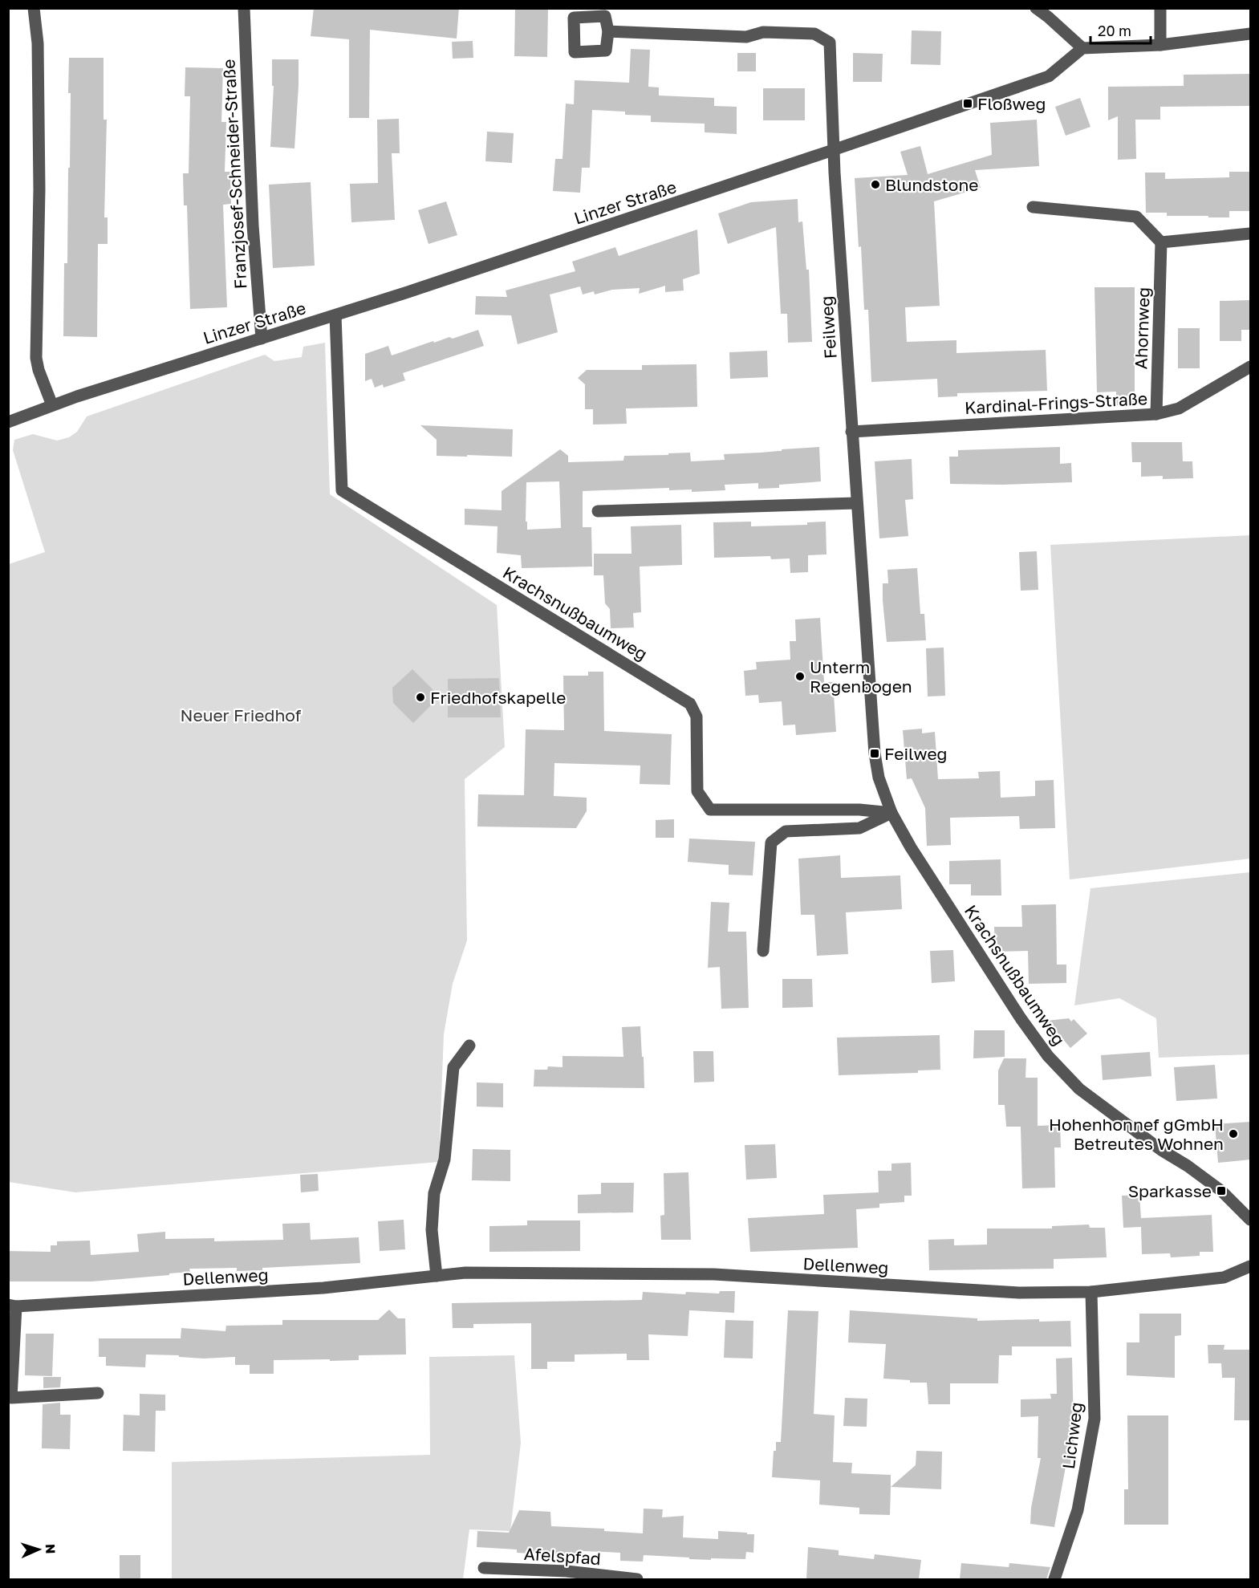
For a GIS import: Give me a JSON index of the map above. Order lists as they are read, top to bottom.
{
  "streets": {
    "street": [
      "Franzjosef-Schneider-Straße",
      "Linzer Straße",
      "Feilweg",
      "Ahornweg",
      "Kardinal-Frings-Straße",
      "Krachsnußbaumweg",
      "Dellenweg",
      "Lichweg",
      "Afelspfad"
    ]
  },
  "crossings": [
    ["Franzjosef-Schneider-Straße", "Linzer Straße"],
    ["Linzer Straße", "Feilweg"],
    ["Linzer Straße", "Krachsnußbaumweg"],
    ["Feilweg", "Kardinal-Frings-Straße"],
    ["Feilweg", "Krachsnußbaumweg"],
    ["Ahornweg", "Kardinal-Frings-Straße"],
    ["Dellenweg", "Lichweg"]
  ],
  "parks": ["Neuer Friedhof"],
  "places": {
    "transit": ["Floßweg", "Feilweg", "Sparkasse"],
    "other": [
      "Blundstone",
      "Unterm Regenbogen",
      "Friedhofskapelle",
      "Hohenhonnef gGmbH Betreutes Wohnen"
    ]
  },
  "scale_bar": "20 m",
  "north": "right"
}
